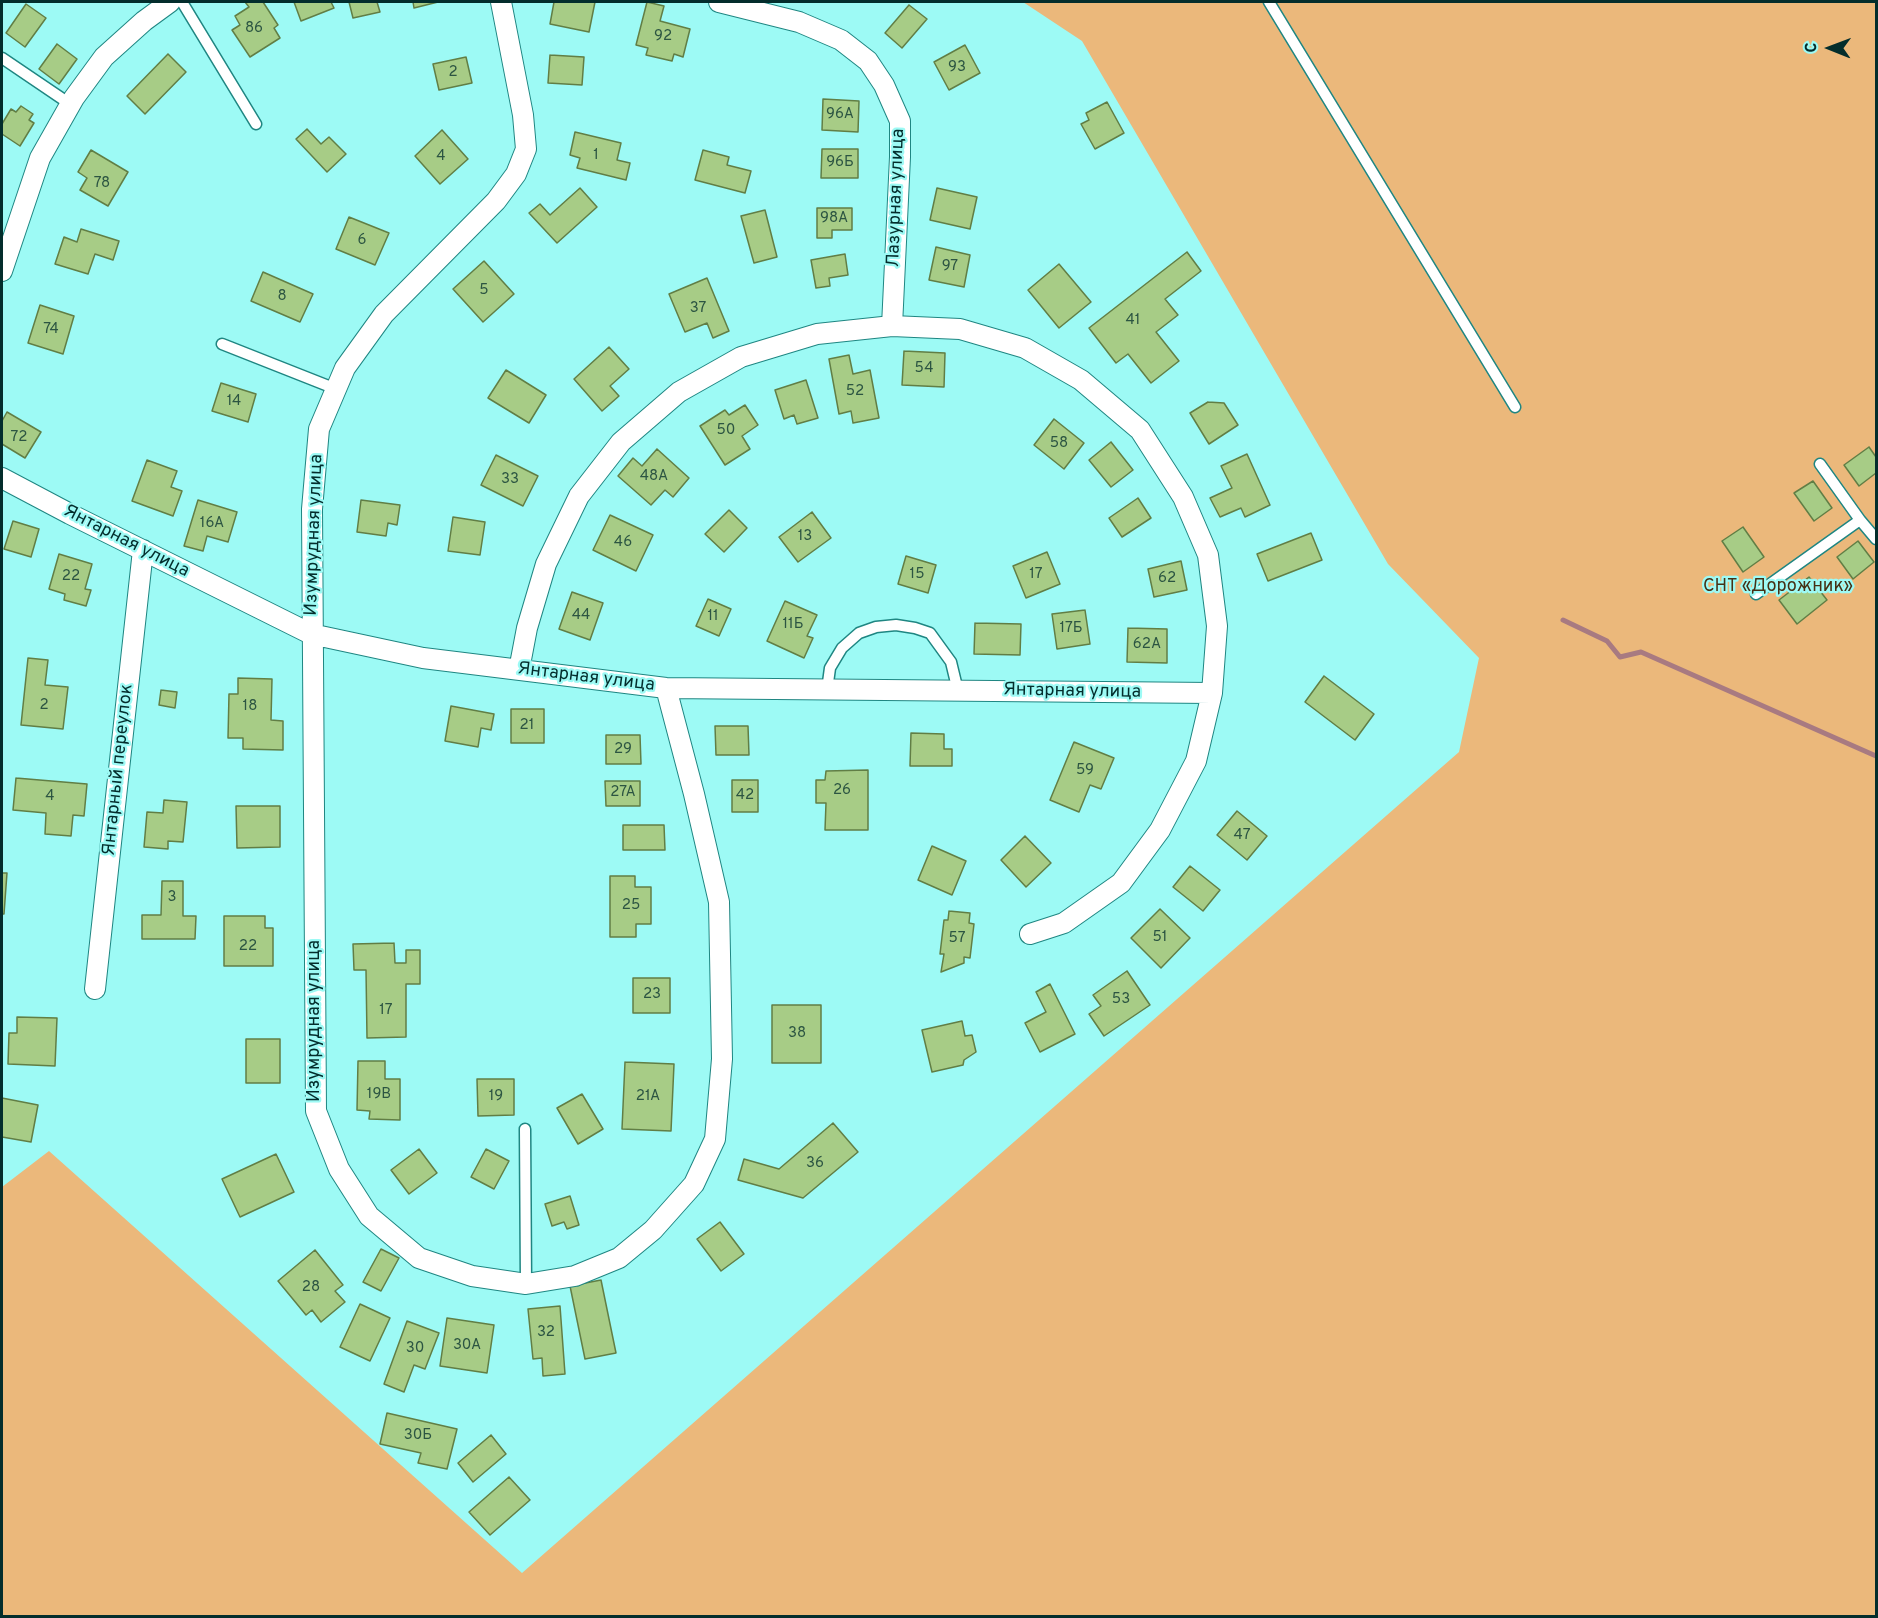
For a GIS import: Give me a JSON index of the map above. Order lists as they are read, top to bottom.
{
  "streets": {
    "street": [
      "Лазурная улица",
      "Изумрудная улица",
      "Янтарная улица",
      "Янтарный переулок"
    ]
  },
  "crossings": [
    ["Изумрудная улица", "Янтарная улица"],
    ["Янтарная улица", "Янтарный переулок"]
  ],
  "parks": ["СНТ «Дорожник»"],
  "house_numbers": [
    "86",
    "92",
    "93",
    "2",
    "96А",
    "1",
    "4",
    "96Б",
    "78",
    "98А",
    "6",
    "97",
    "5",
    "8",
    "37",
    "41",
    "74",
    "54",
    "52",
    "14",
    "50",
    "72",
    "58",
    "48А",
    "33",
    "16А",
    "13",
    "46",
    "15",
    "17",
    "22",
    "62",
    "44",
    "11",
    "11Б",
    "17Б",
    "62А",
    "2",
    "18",
    "21",
    "29",
    "59",
    "26",
    "27А",
    "42",
    "4",
    "47",
    "3",
    "25",
    "51",
    "57",
    "22",
    "23",
    "53",
    "17",
    "38",
    "19В",
    "19",
    "21А",
    "36",
    "28",
    "32",
    "30А",
    "30",
    "30Б"
  ],
  "north": "left"
}
